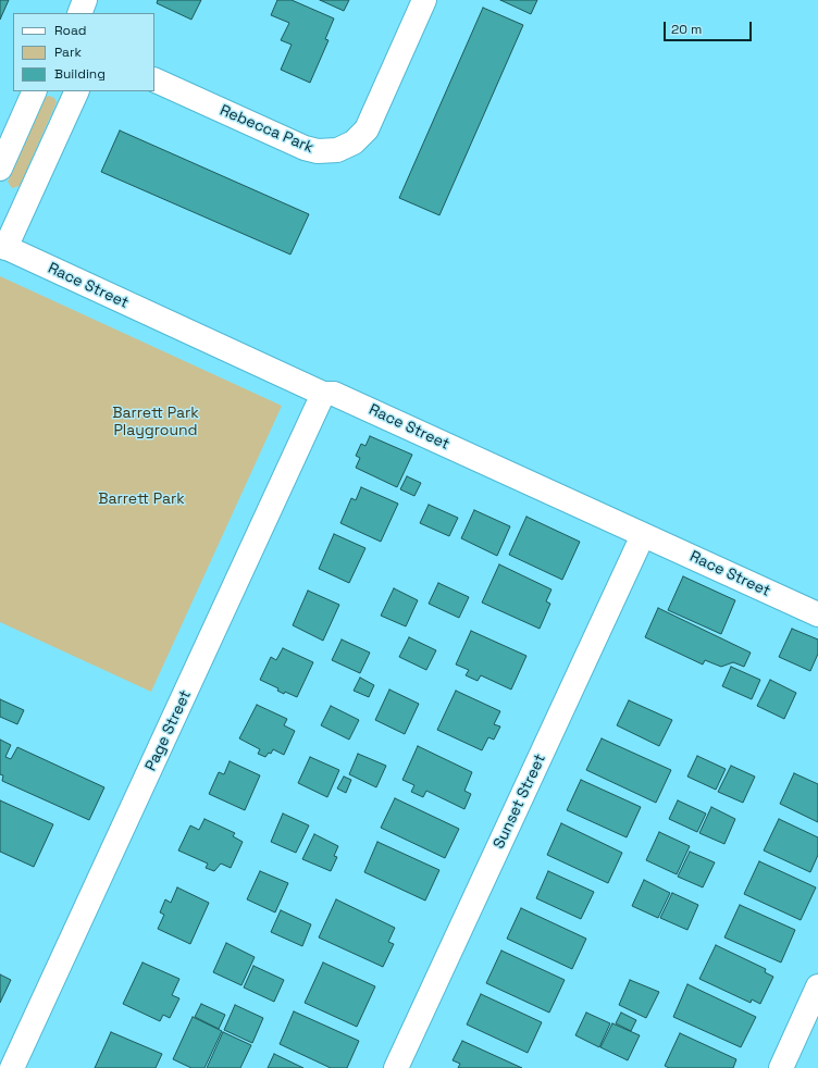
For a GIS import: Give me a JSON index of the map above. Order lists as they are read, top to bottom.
{
  "streets": {
    "street": [
      "Rebecca Park",
      "Race Street",
      "Page Street",
      "Sunset Street"
    ]
  },
  "crossings": [
    ["Race Street", "Page Street"],
    ["Race Street", "Sunset Street"]
  ],
  "parks": ["Barrett Park Playground", "Barrett Park"],
  "legend": ["Road", "Park", "Building"],
  "scale_bar": "20 m"
}
